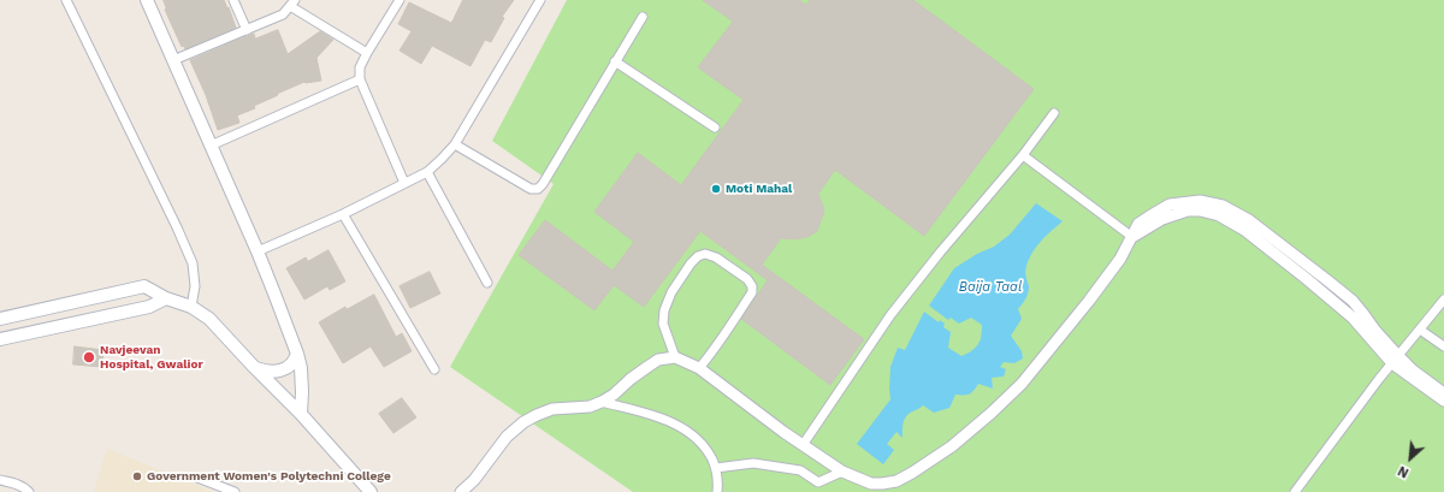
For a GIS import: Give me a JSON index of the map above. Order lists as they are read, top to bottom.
{
  "water": ["Baija Taal"],
  "places": ["Moti Mahal", "Navjeevan Hospital, Gwalior", "Government Women's Polytechni College"],
  "north": "bottom left"
}
